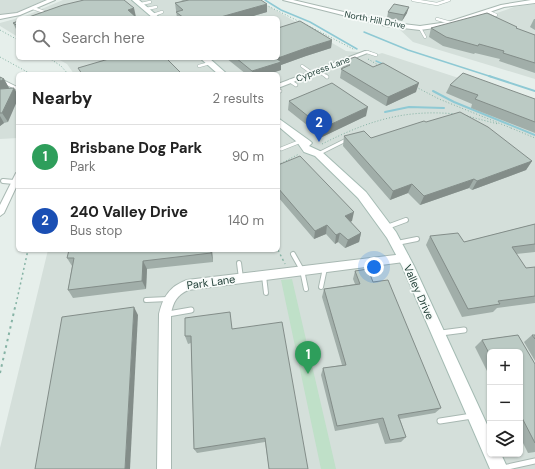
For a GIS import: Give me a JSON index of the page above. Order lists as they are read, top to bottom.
{
  "streets": {
    "main road": ["Valley Drive"],
    "street": ["North Hill Drive", "Cypress Lane", "Park Lane"]
  },
  "crossings": [
    ["Park Lane", "Valley Drive"]
  ],
  "page": {
    "search": "Search here",
    "heading": ["Nearby", "2 results"],
    "pins": ["2", "1"],
    "list": [
      {
        "mark": "1",
        "name": "Brisbane Dog Park",
        "note": "Park",
        "value": "90 m"
      },
      {
        "mark": "2",
        "name": "240 Valley Drive",
        "note": "Bus stop",
        "value": "140 m"
      }
    ],
    "map_buttons": ["+", "−"]
  }
}
